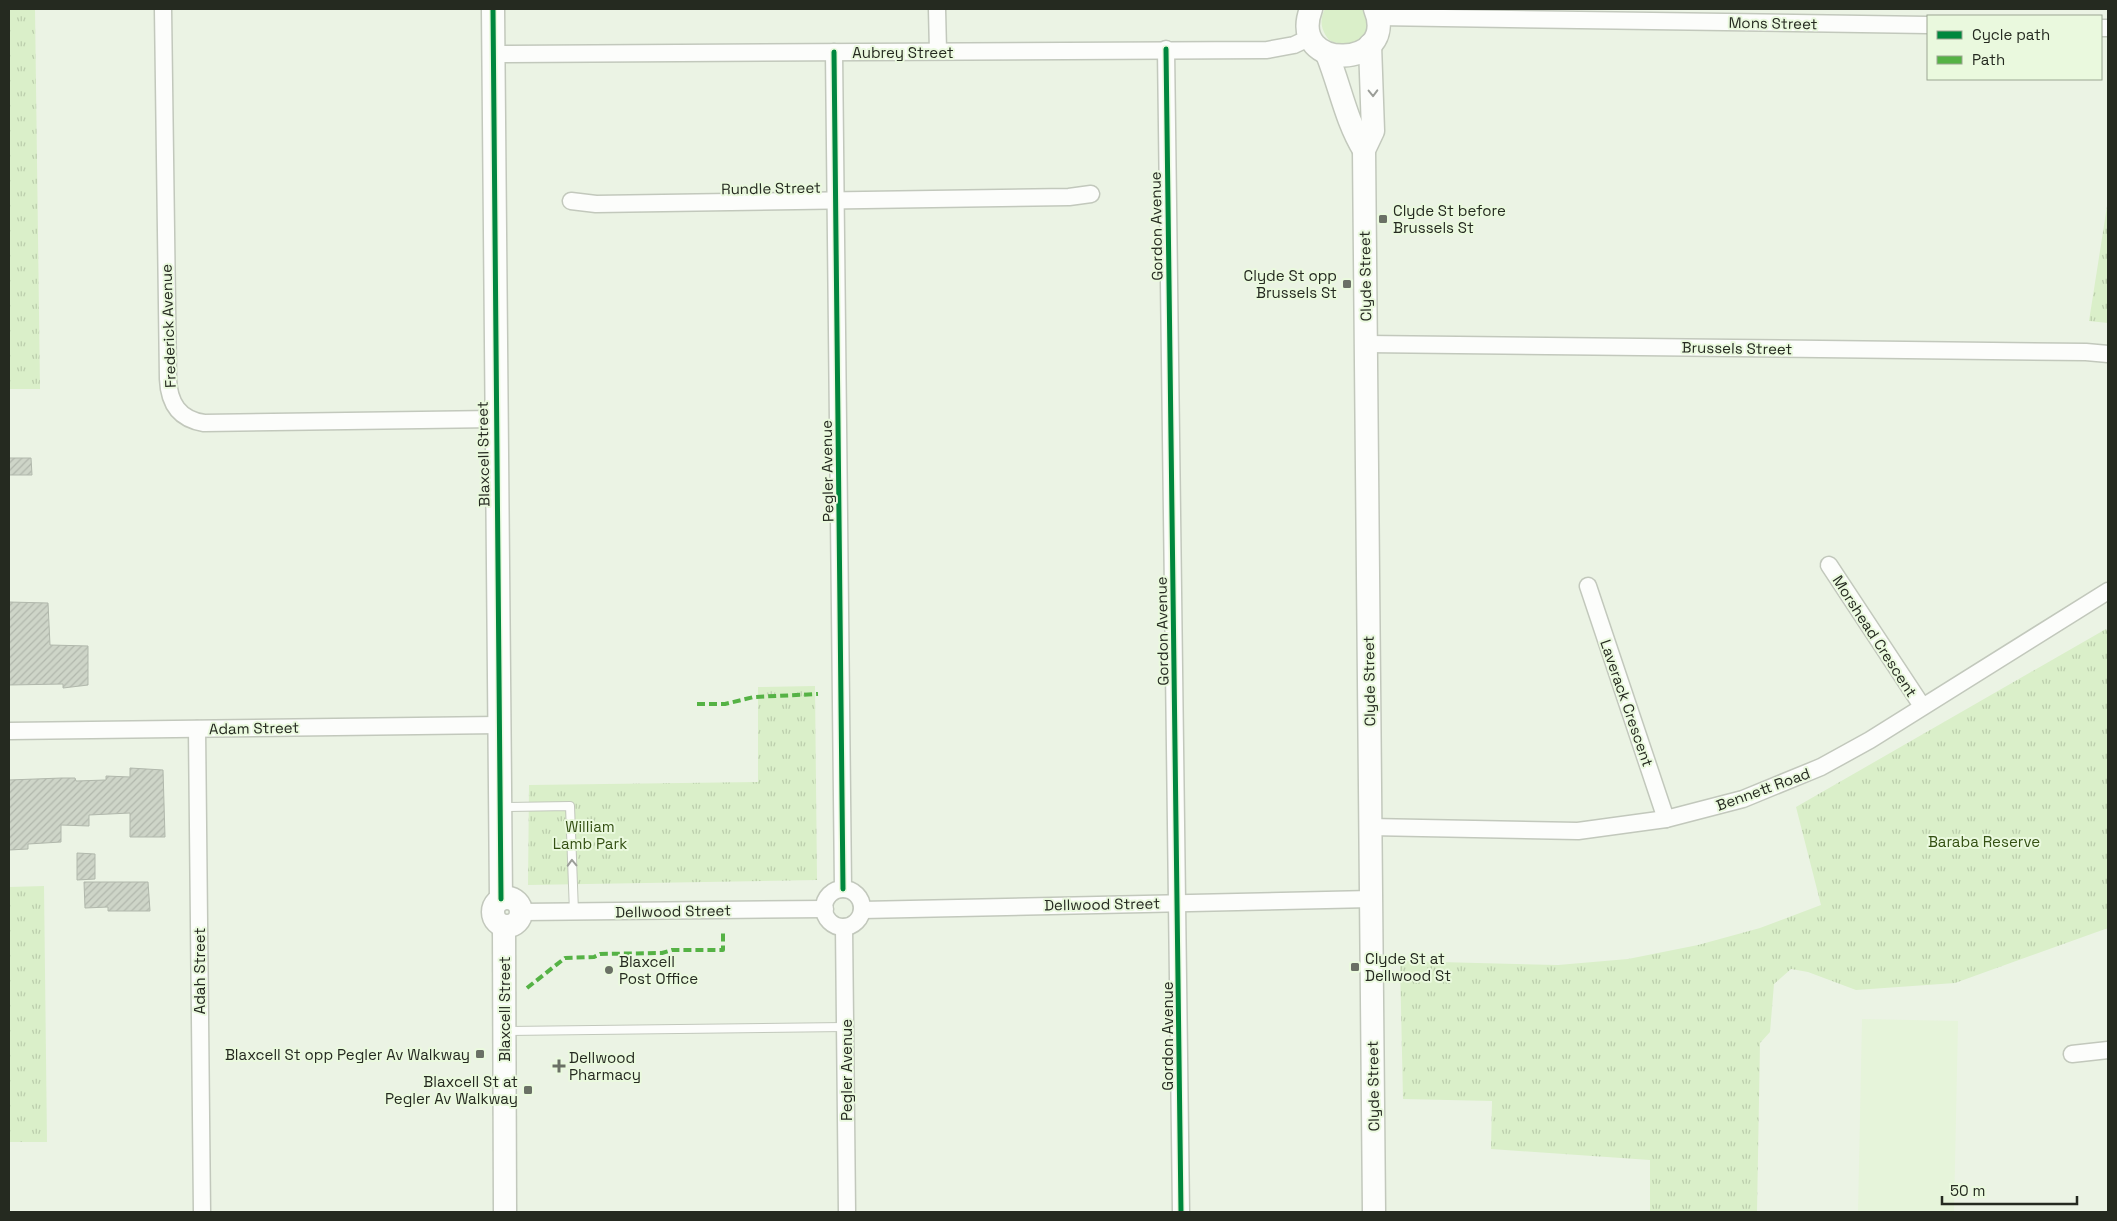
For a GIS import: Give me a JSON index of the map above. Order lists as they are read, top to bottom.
{
  "streets": {
    "main road": ["Clyde Street", "Blaxcell Street"],
    "street": [
      "Mons Street",
      "Aubrey Street",
      "Rundle Street",
      "Gordon Avenue",
      "Frederick Avenue",
      "Brussels Street",
      "Pegler Avenue",
      "Morshead Crescent",
      "Laverack Crescent",
      "Adam Street",
      "Bennett Road",
      "Dellwood Street",
      "Adah Street"
    ]
  },
  "crossings": [
    ["Mons Street", "Clyde Street"],
    ["Aubrey Street", "Gordon Avenue"],
    ["Aubrey Street", "Clyde Street"],
    ["Aubrey Street", "Blaxcell Street"],
    ["Aubrey Street", "Pegler Avenue"],
    ["Rundle Street", "Pegler Avenue"],
    ["Gordon Avenue", "Dellwood Street"],
    ["Clyde Street", "Brussels Street"],
    ["Clyde Street", "Bennett Road"],
    ["Clyde Street", "Dellwood Street"],
    ["Frederick Avenue", "Blaxcell Street"],
    ["Blaxcell Street", "Adam Street"],
    ["Blaxcell Street", "Dellwood Street"],
    ["Pegler Avenue", "Dellwood Street"],
    ["Morshead Crescent", "Bennett Road"],
    ["Laverack Crescent", "Bennett Road"],
    ["Adam Street", "Adah Street"]
  ],
  "parks": ["William Lamb Park", "Baraba Reserve"],
  "places": {
    "transit": [
      "Clyde St before Brussels St",
      "Clyde St opp Brussels St",
      "Clyde St at Dellwood St",
      "Blaxcell St opp Pegler Av Walkway",
      "Blaxcell St at Pegler Av Walkway"
    ],
    "other": ["Blaxcell Post Office"],
    "health": ["Dellwood Pharmacy"]
  },
  "legend": ["Cycle path", "Path"],
  "scale_bar": "50 m"
}
